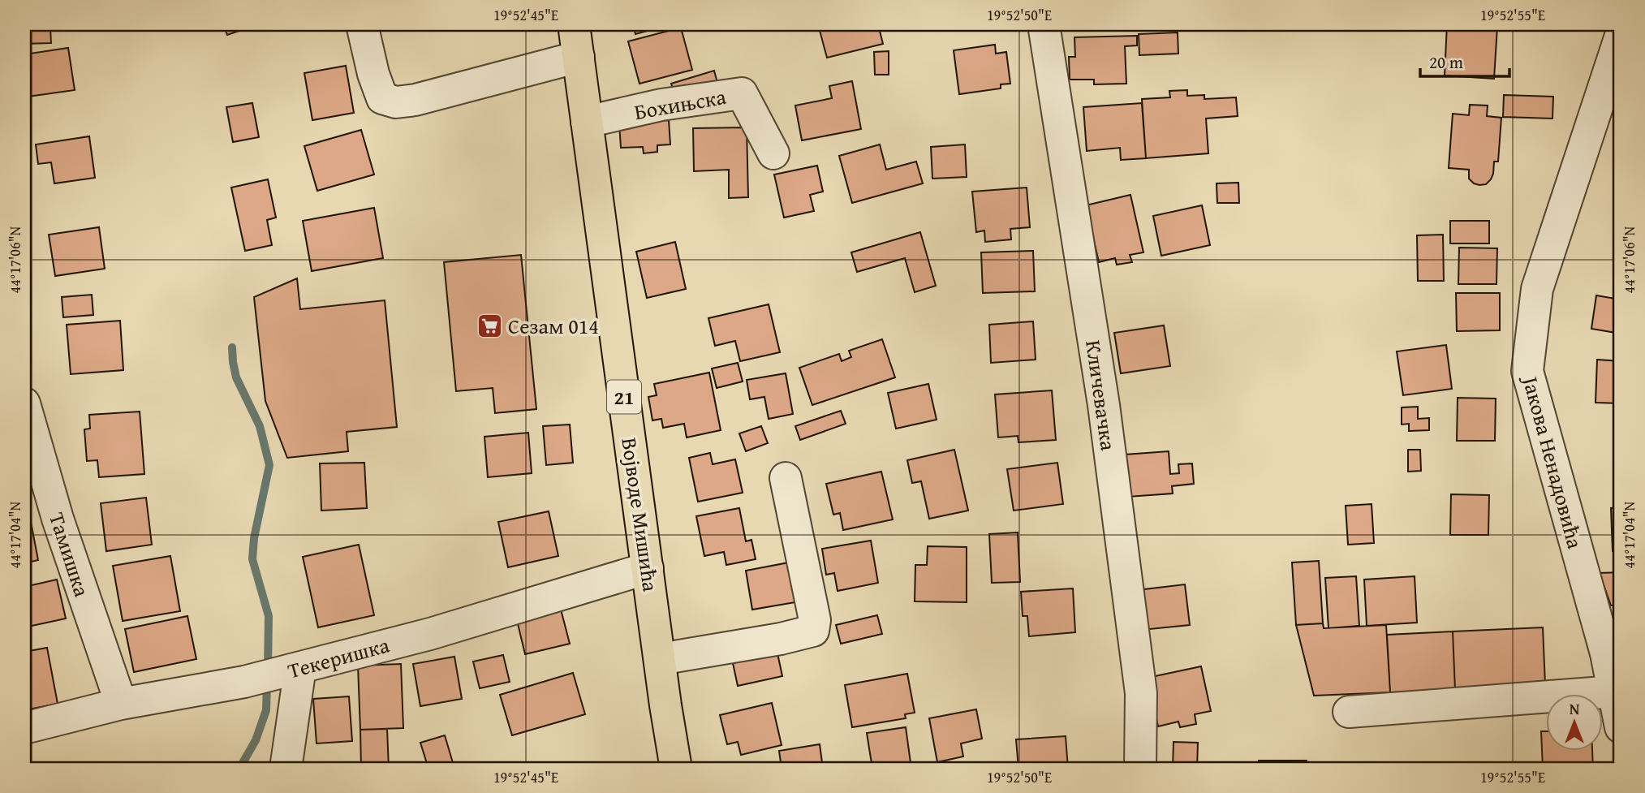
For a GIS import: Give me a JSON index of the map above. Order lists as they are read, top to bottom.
{
  "streets": {
    "main road": ["21", "Војводе Мишића"],
    "street": [
      "Бохињска",
      "Кличевачка",
      "Јакова Ненадовића",
      "Тамишка",
      "Текеришка"
    ]
  },
  "crossings": [
    ["Бохињска", "Војводе Мишића"],
    ["Војводе Мишића", "Текеришка"],
    ["Тамишка", "Текеришка"]
  ],
  "places": {
    "supermarket": ["Сезам 014"]
  },
  "scale_bar": "20 m",
  "north": "top",
  "coordinates": [
    "19°52'45\"E",
    "19°52'50\"E",
    "19°52'55\"E",
    "44°17'06\"N",
    "44°17'04\"N"
  ]
}
